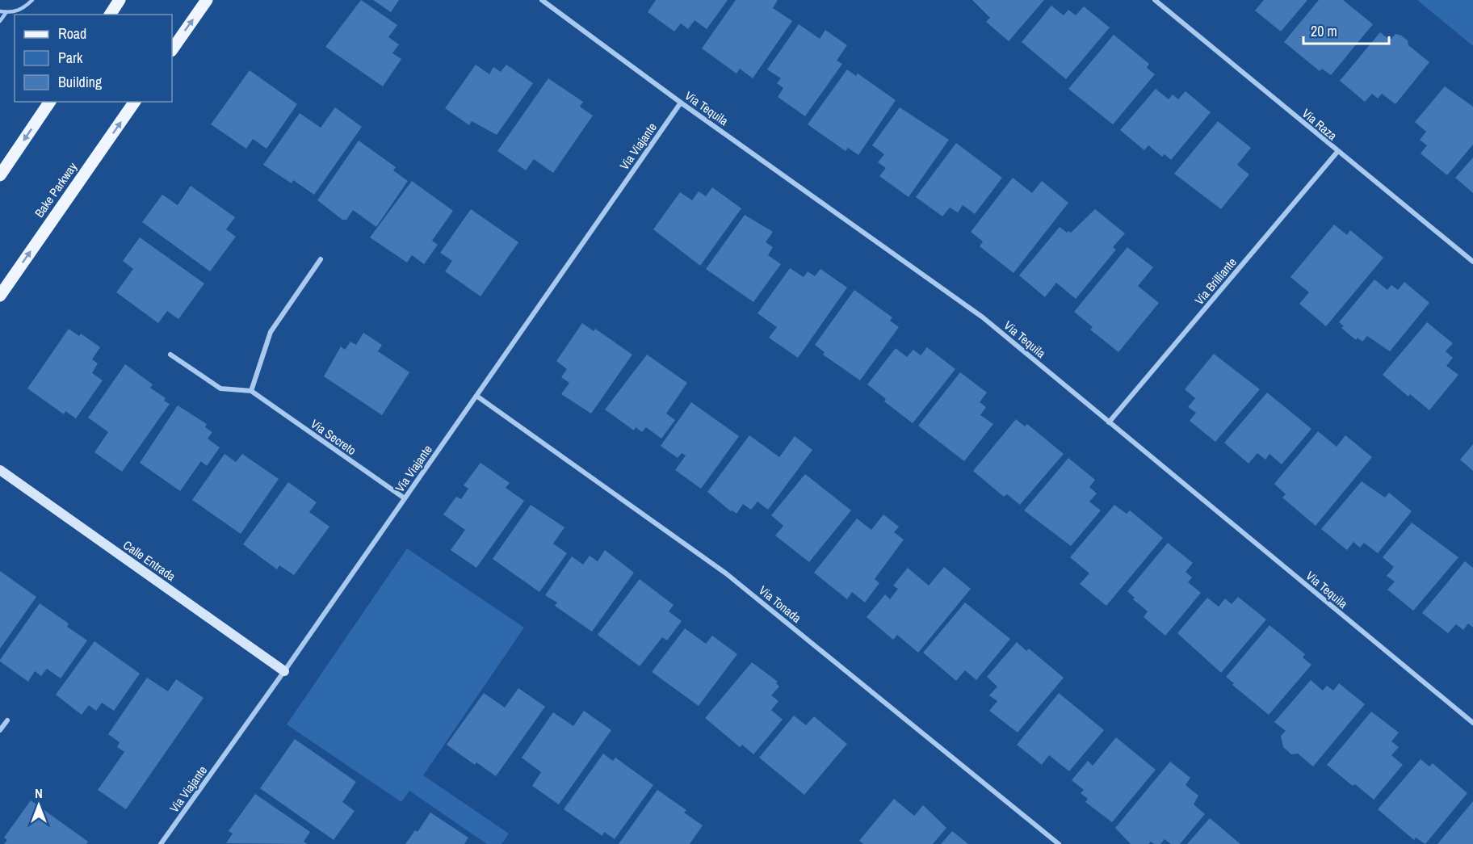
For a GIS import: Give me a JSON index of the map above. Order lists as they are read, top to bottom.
{
  "streets": {
    "main road": ["Bake Parkway"],
    "street": [
      "Via Tequila",
      "Via Raza",
      "Via Viajante",
      "Via Brilliante",
      "Via Secreto",
      "Calle Entrada",
      "Via Tonada"
    ]
  },
  "crossings": [
    ["Via Tequila", "Via Viajante"],
    ["Via Tequila", "Via Brilliante"],
    ["Via Raza", "Via Brilliante"],
    ["Via Viajante", "Via Secreto"],
    ["Via Viajante", "Calle Entrada"],
    ["Via Viajante", "Via Tonada"]
  ],
  "legend": ["Road", "Park", "Building"],
  "scale_bar": "20 m",
  "north": "top"
}
